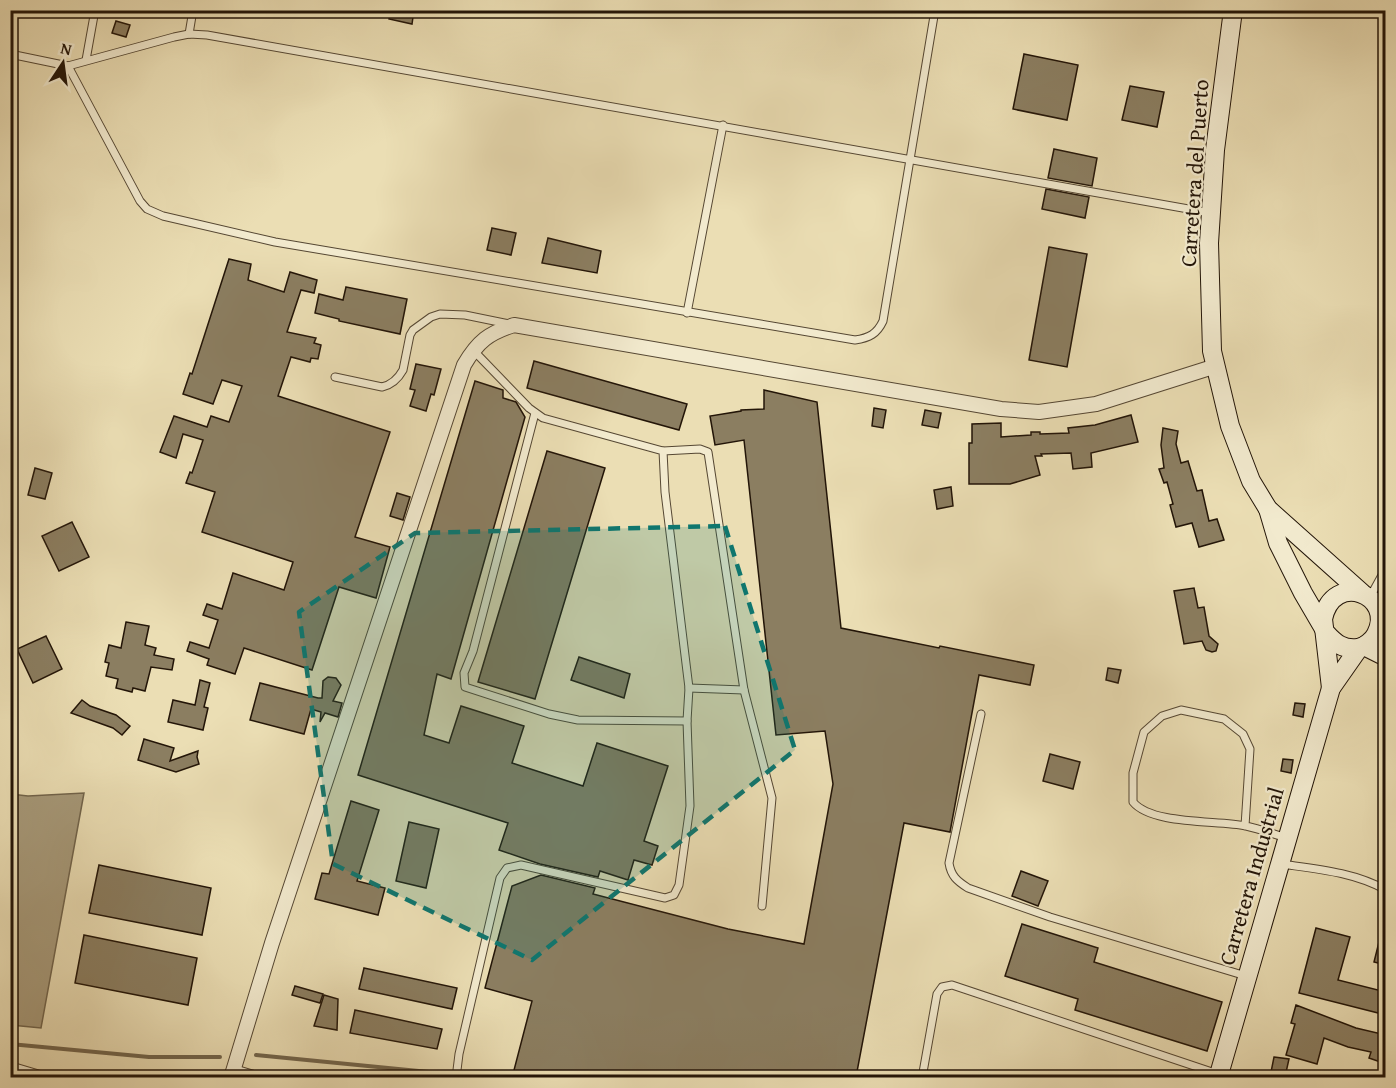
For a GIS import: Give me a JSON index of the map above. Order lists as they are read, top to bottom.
{
  "streets": {
    "main road": ["Carretera del Puerto", "Carretera Industrial"]
  },
  "crossings": [
    ["Carretera del Puerto", "Carretera Industrial"]
  ],
  "north": "top"
}
